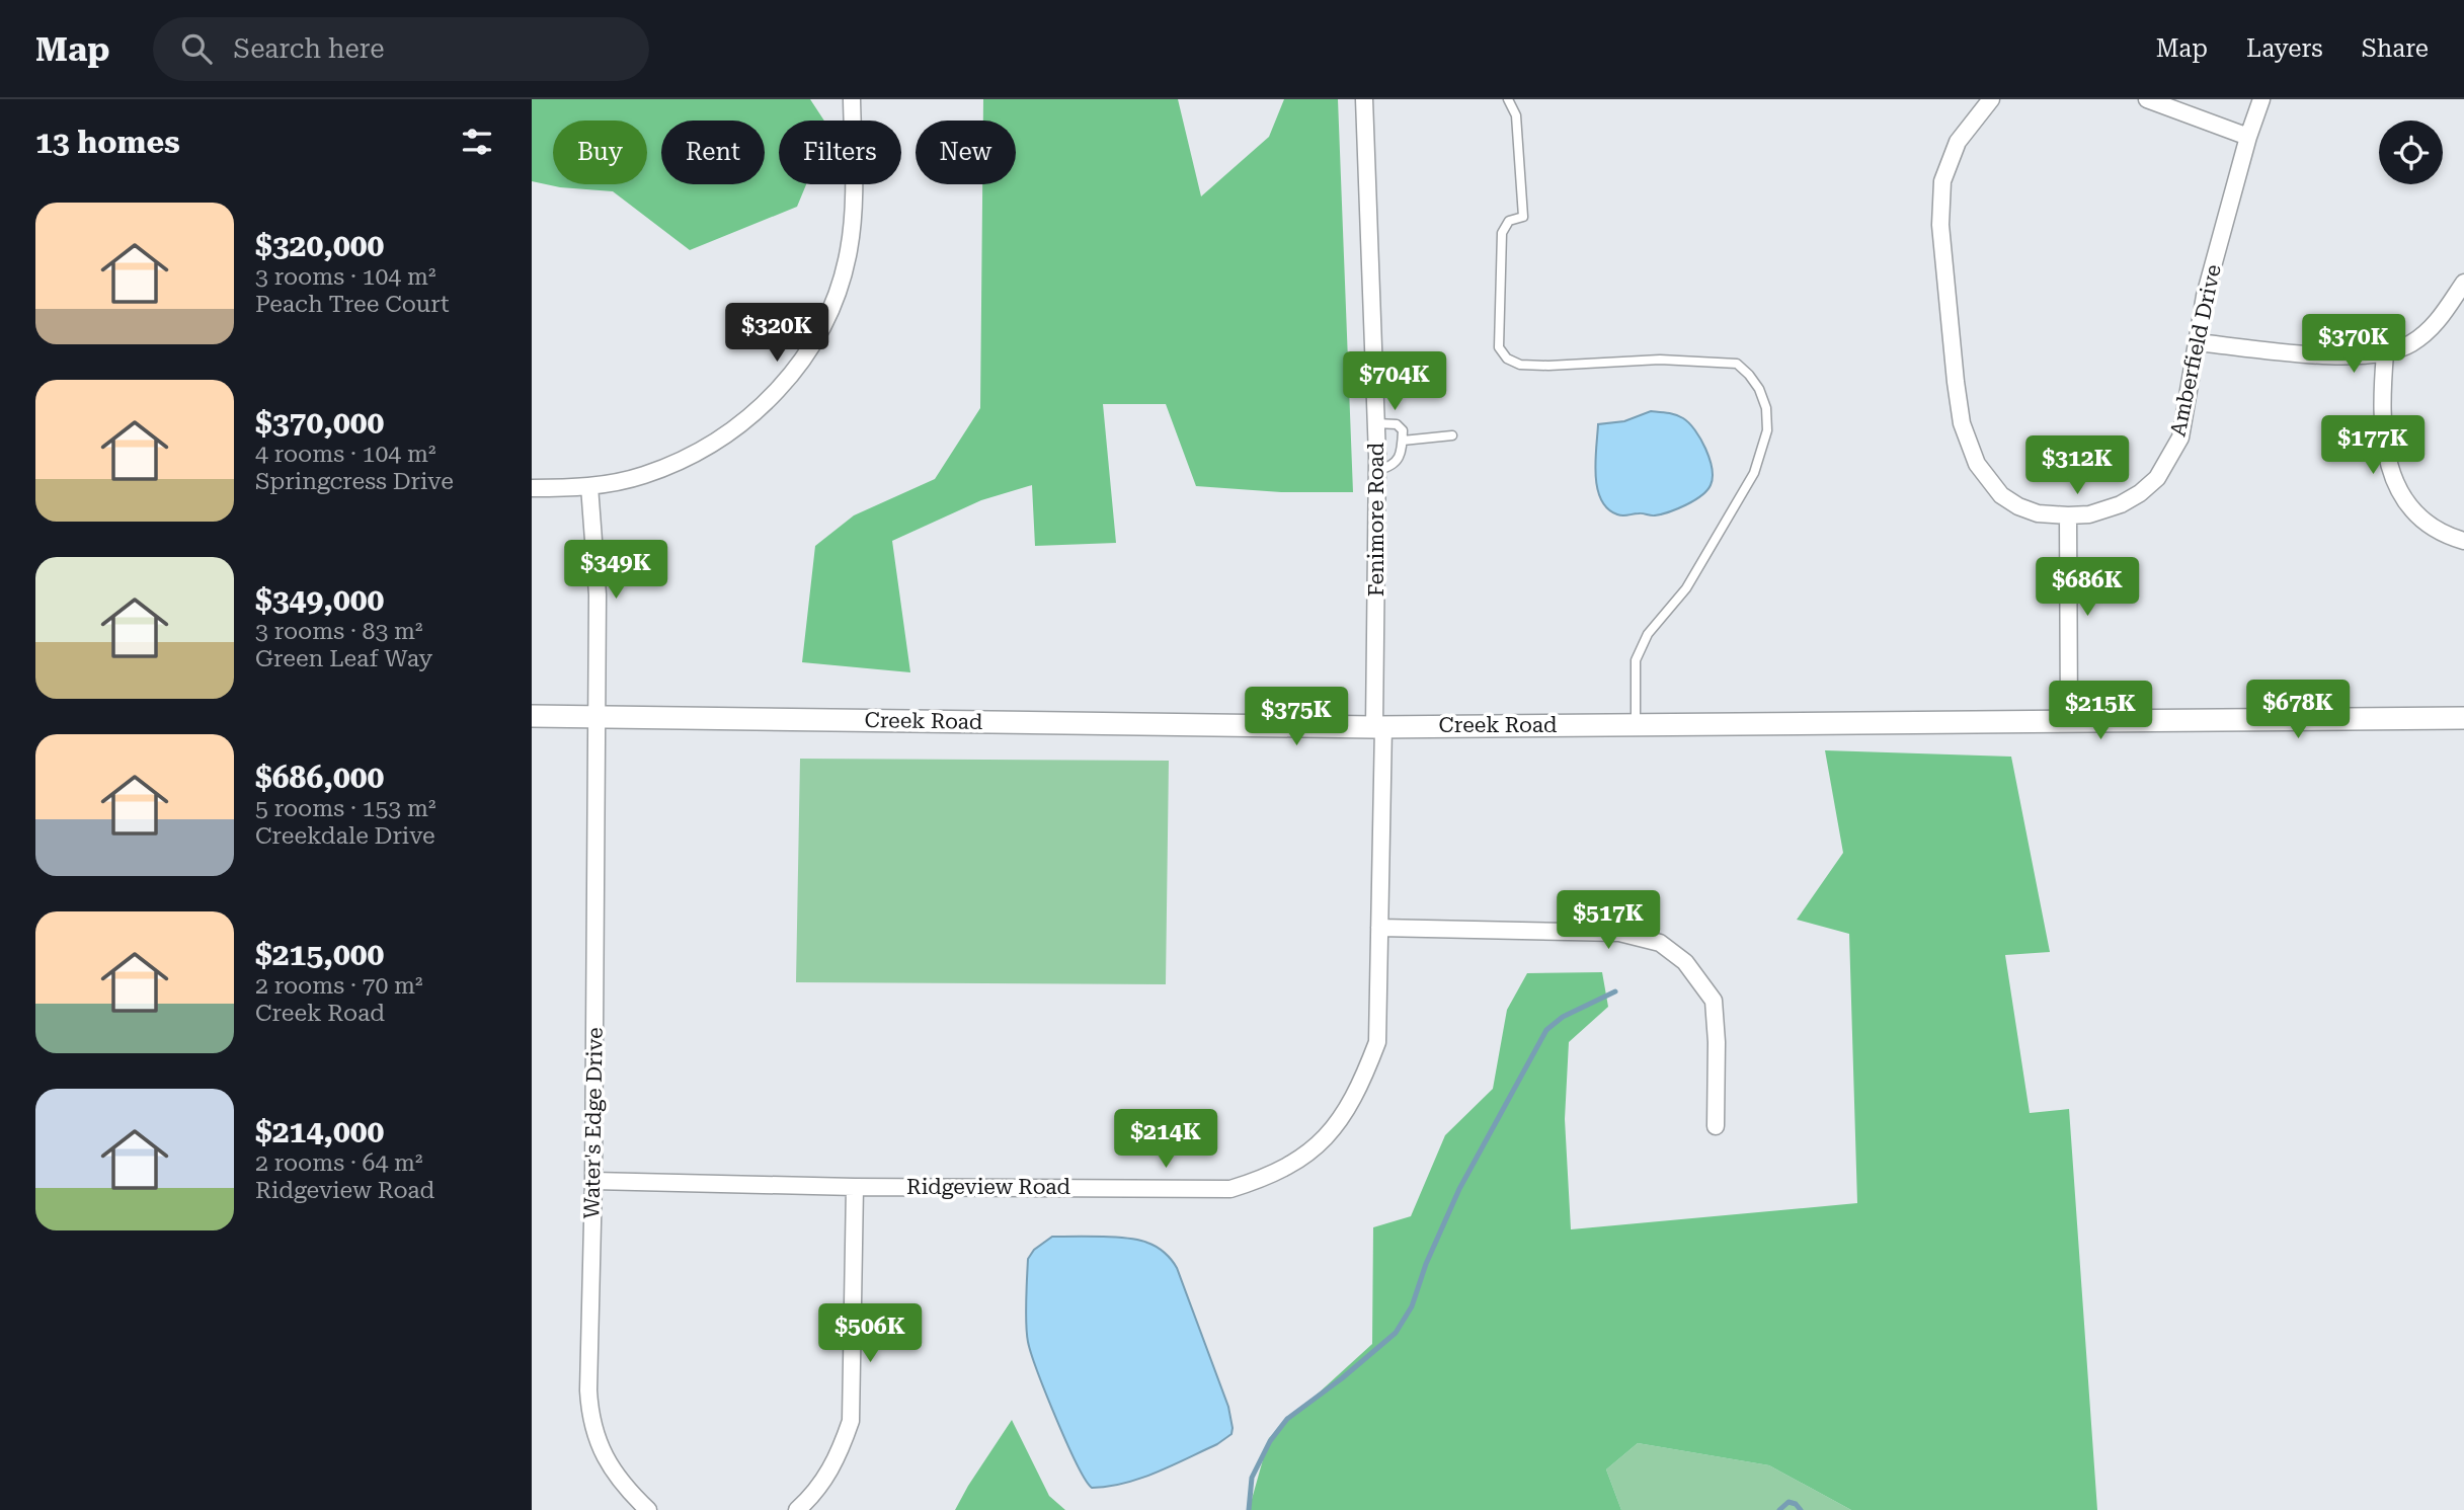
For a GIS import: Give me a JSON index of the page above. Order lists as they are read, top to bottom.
{
  "streets": {
    "main road": ["Creek Road"],
    "street": [
      "Amberfield Drive",
      "Fenimore Road",
      "Water's Edge Drive",
      "Ridgeview Road"
    ]
  },
  "crossings": [
    ["Fenimore Road", "Creek Road"],
    ["Fenimore Road", "Ridgeview Road"],
    ["Creek Road", "Water's Edge Drive"],
    ["Creek Road", "Ridgeview Road"],
    ["Water's Edge Drive", "Ridgeview Road"]
  ],
  "page": {
    "header": "Map",
    "search": "Search here",
    "nav": ["Map", "Layers", "Share"],
    "heading": "13 homes",
    "chip": [
      "Buy",
      "Rent",
      "Filters",
      "New"
    ],
    "list": [
      {
        "name": "$320,000",
        "note": "3 rooms · 104 m² · Peach Tree Court"
      },
      {
        "name": "$370,000",
        "note": "4 rooms · 104 m² · Springcress Drive"
      },
      {
        "name": "$349,000",
        "note": "3 rooms · 83 m² · Green Leaf Way"
      },
      {
        "name": "$686,000",
        "note": "5 rooms · 153 m² · Creekdale Drive"
      },
      {
        "name": "$215,000",
        "note": "2 rooms · 70 m² · Creek Road"
      },
      {
        "name": "$214,000",
        "note": "2 rooms · 64 m² · Ridgeview Road"
      }
    ],
    "price": [
      "$320K",
      "$370K",
      "$704K",
      "$177K",
      "$312K",
      "$349K",
      "$686K",
      "$678K",
      "$215K",
      "$375K",
      "$517K",
      "$214K",
      "$506K"
    ]
  }
}
